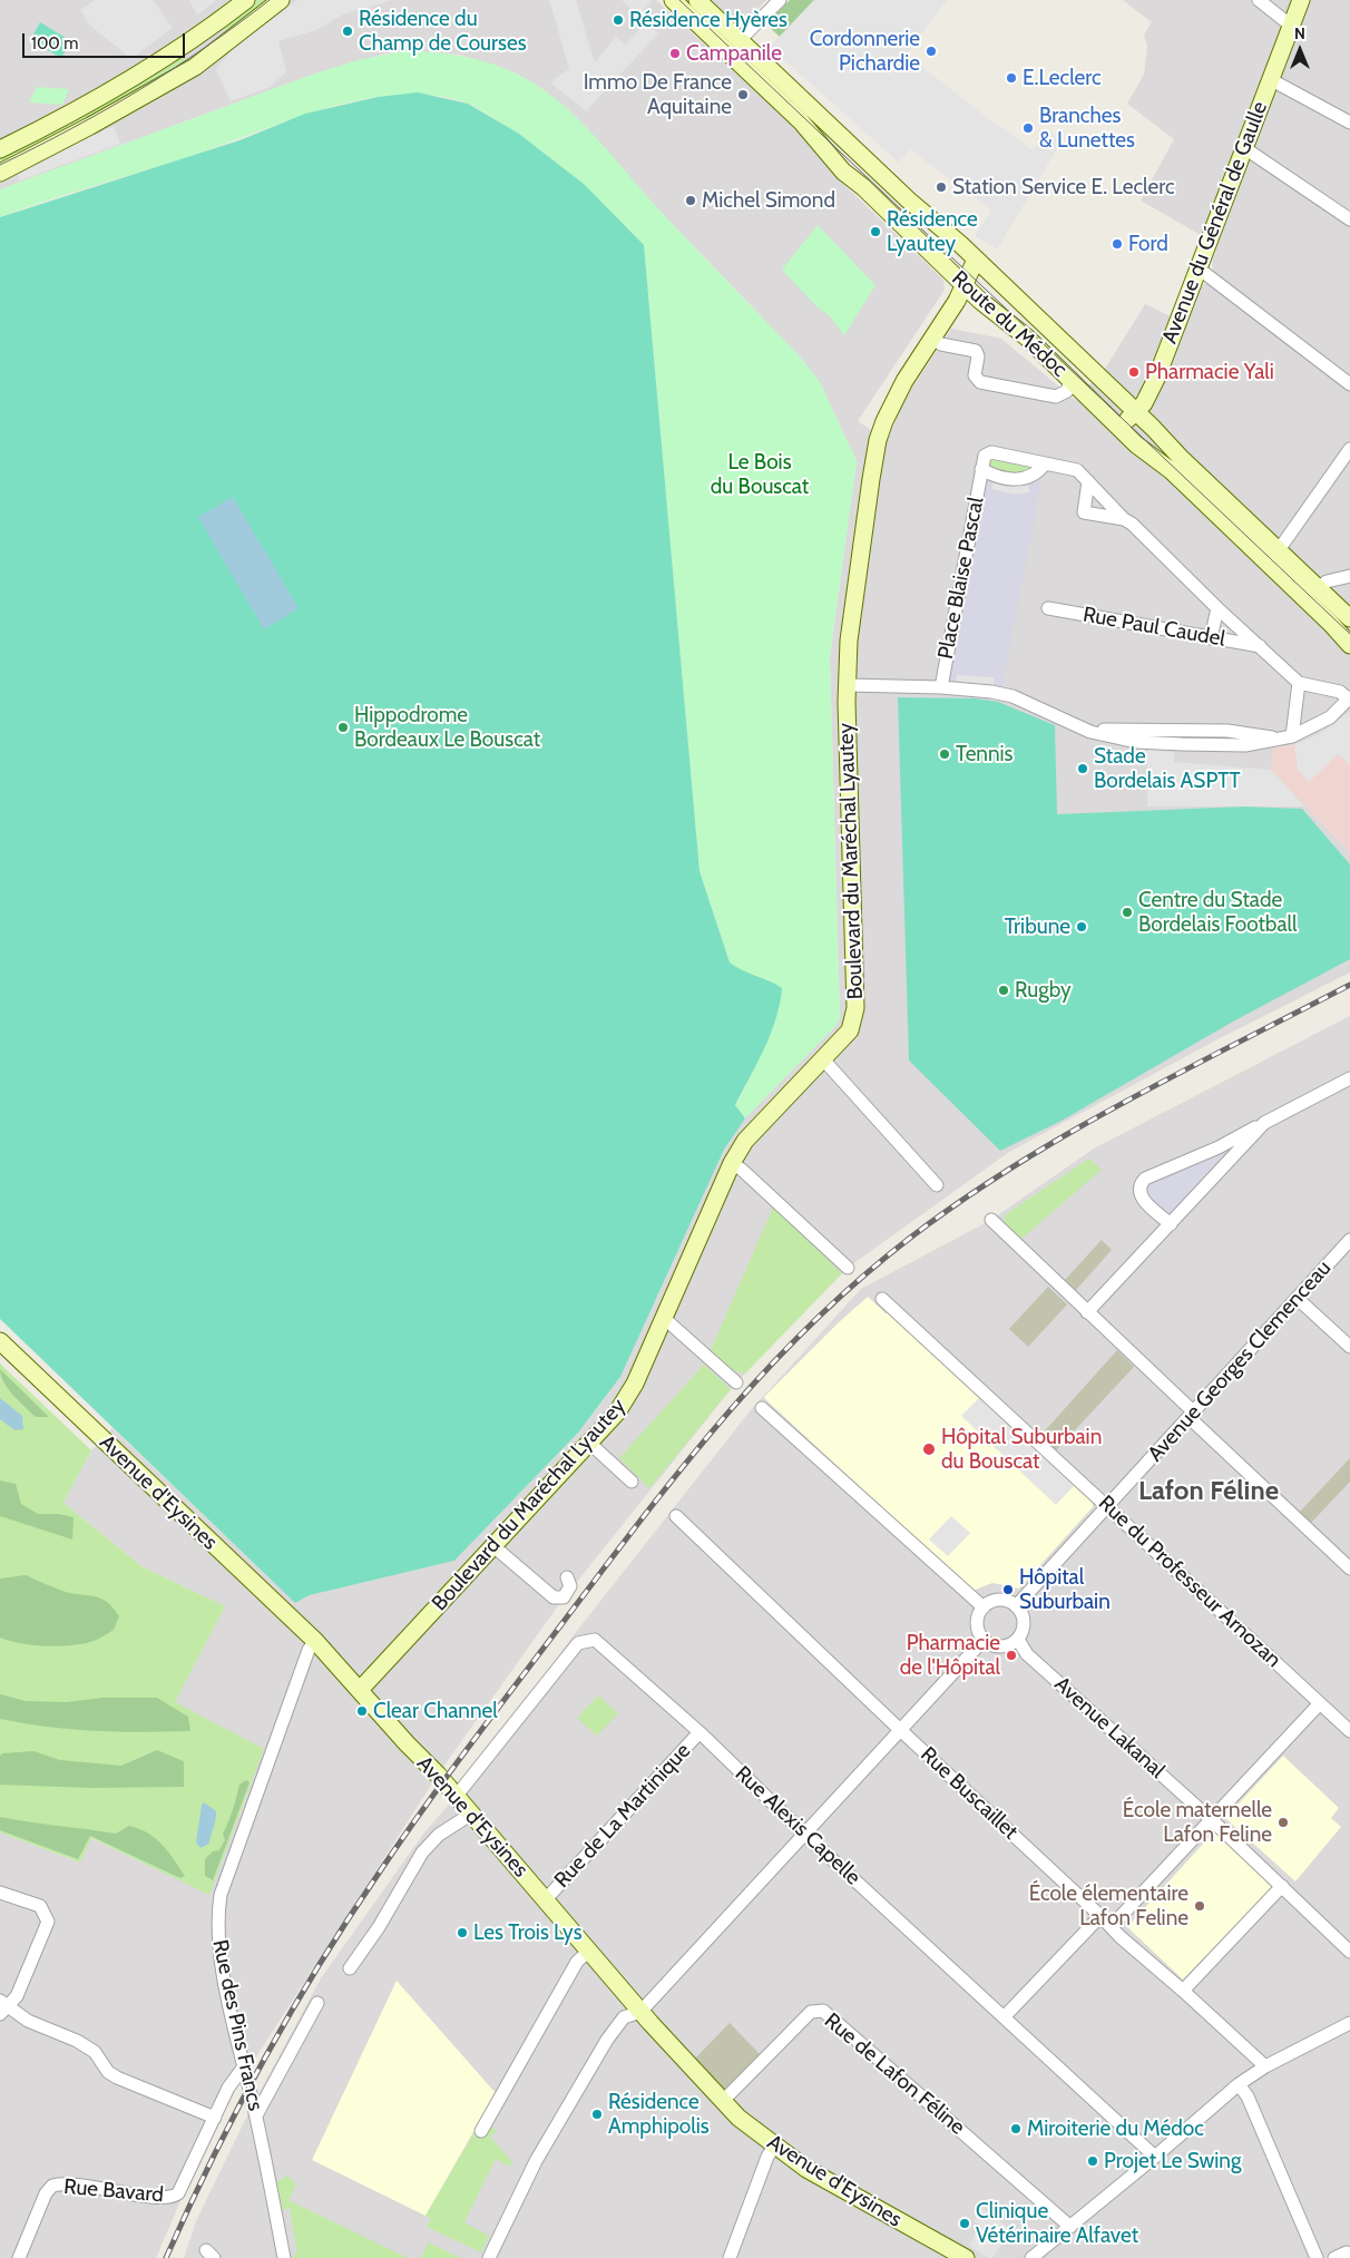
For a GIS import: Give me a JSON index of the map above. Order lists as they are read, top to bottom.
{
  "streets": {
    "street": [
      "Avenue du Général de Gaulle",
      "Route du Médoc",
      "Place Blaise Pascal",
      "Rue Paul Caudel",
      "Boulevard du Maréchal Lyautey",
      "Avenue Georges Clemenceau",
      "Avenue d'Eysines",
      "Rue du Professeur Arnozan",
      "Avenue Lakanal",
      "Rue Buscaillet",
      "Rue de La Martinique",
      "Rue Alexis Capelle",
      "Rue des Pins Francs",
      "Rue de Lafon Féline",
      "Rue Bavard"
    ]
  },
  "crossings": [
    ["Avenue du Général de Gaulle", "Route du Médoc"],
    ["Route du Médoc", "Boulevard du Maréchal Lyautey"],
    ["Boulevard du Maréchal Lyautey", "Avenue d'Eysines"],
    ["Avenue Georges Clemenceau", "Rue du Professeur Arnozan"],
    ["Avenue Georges Clemenceau", "Avenue Lakanal"],
    ["Avenue d'Eysines", "Rue de La Martinique"],
    ["Avenue d'Eysines", "Rue Alexis Capelle"],
    ["Avenue d'Eysines", "Rue des Pins Francs"],
    ["Avenue d'Eysines", "Rue de Lafon Féline"],
    ["Rue de La Martinique", "Rue Alexis Capelle"],
    ["Rue des Pins Francs", "Rue Bavard"]
  ],
  "districts": ["Lafon Féline"],
  "parks": ["Le Bois du Bouscat"],
  "places": [
    "Résidence Hyères",
    "Résidence du Champ de Courses",
    "Cordonnerie Pichardie",
    "Campanile",
    "E.Leclerc",
    "Immo De France Aquitaine",
    "Branches & Lunettes",
    "Station Service E. Leclerc",
    "Michel Simond",
    "Résidence Lyautey",
    "Ford",
    "Pharmacie Yali",
    "Hippodrome Bordeaux Le Bouscat",
    "Tennis",
    "Stade Bordelais ASPTT",
    "Centre du Stade Bordelais Football",
    "Tribune",
    "Rugby",
    "Hôpital Suburbain du Bouscat",
    "Hôpital Suburbain",
    "Pharmacie de l'Hôpital",
    "Clear Channel",
    "École maternelle Lafon Feline",
    "École élementaire Lafon Feline",
    "Les Trois Lys",
    "Résidence Amphipolis",
    "Miroiterie du Médoc",
    "Projet Le Swing",
    "Clinique Vétérinaire Alfavet"
  ],
  "scale_bar": "100 m",
  "north": "top"
}
